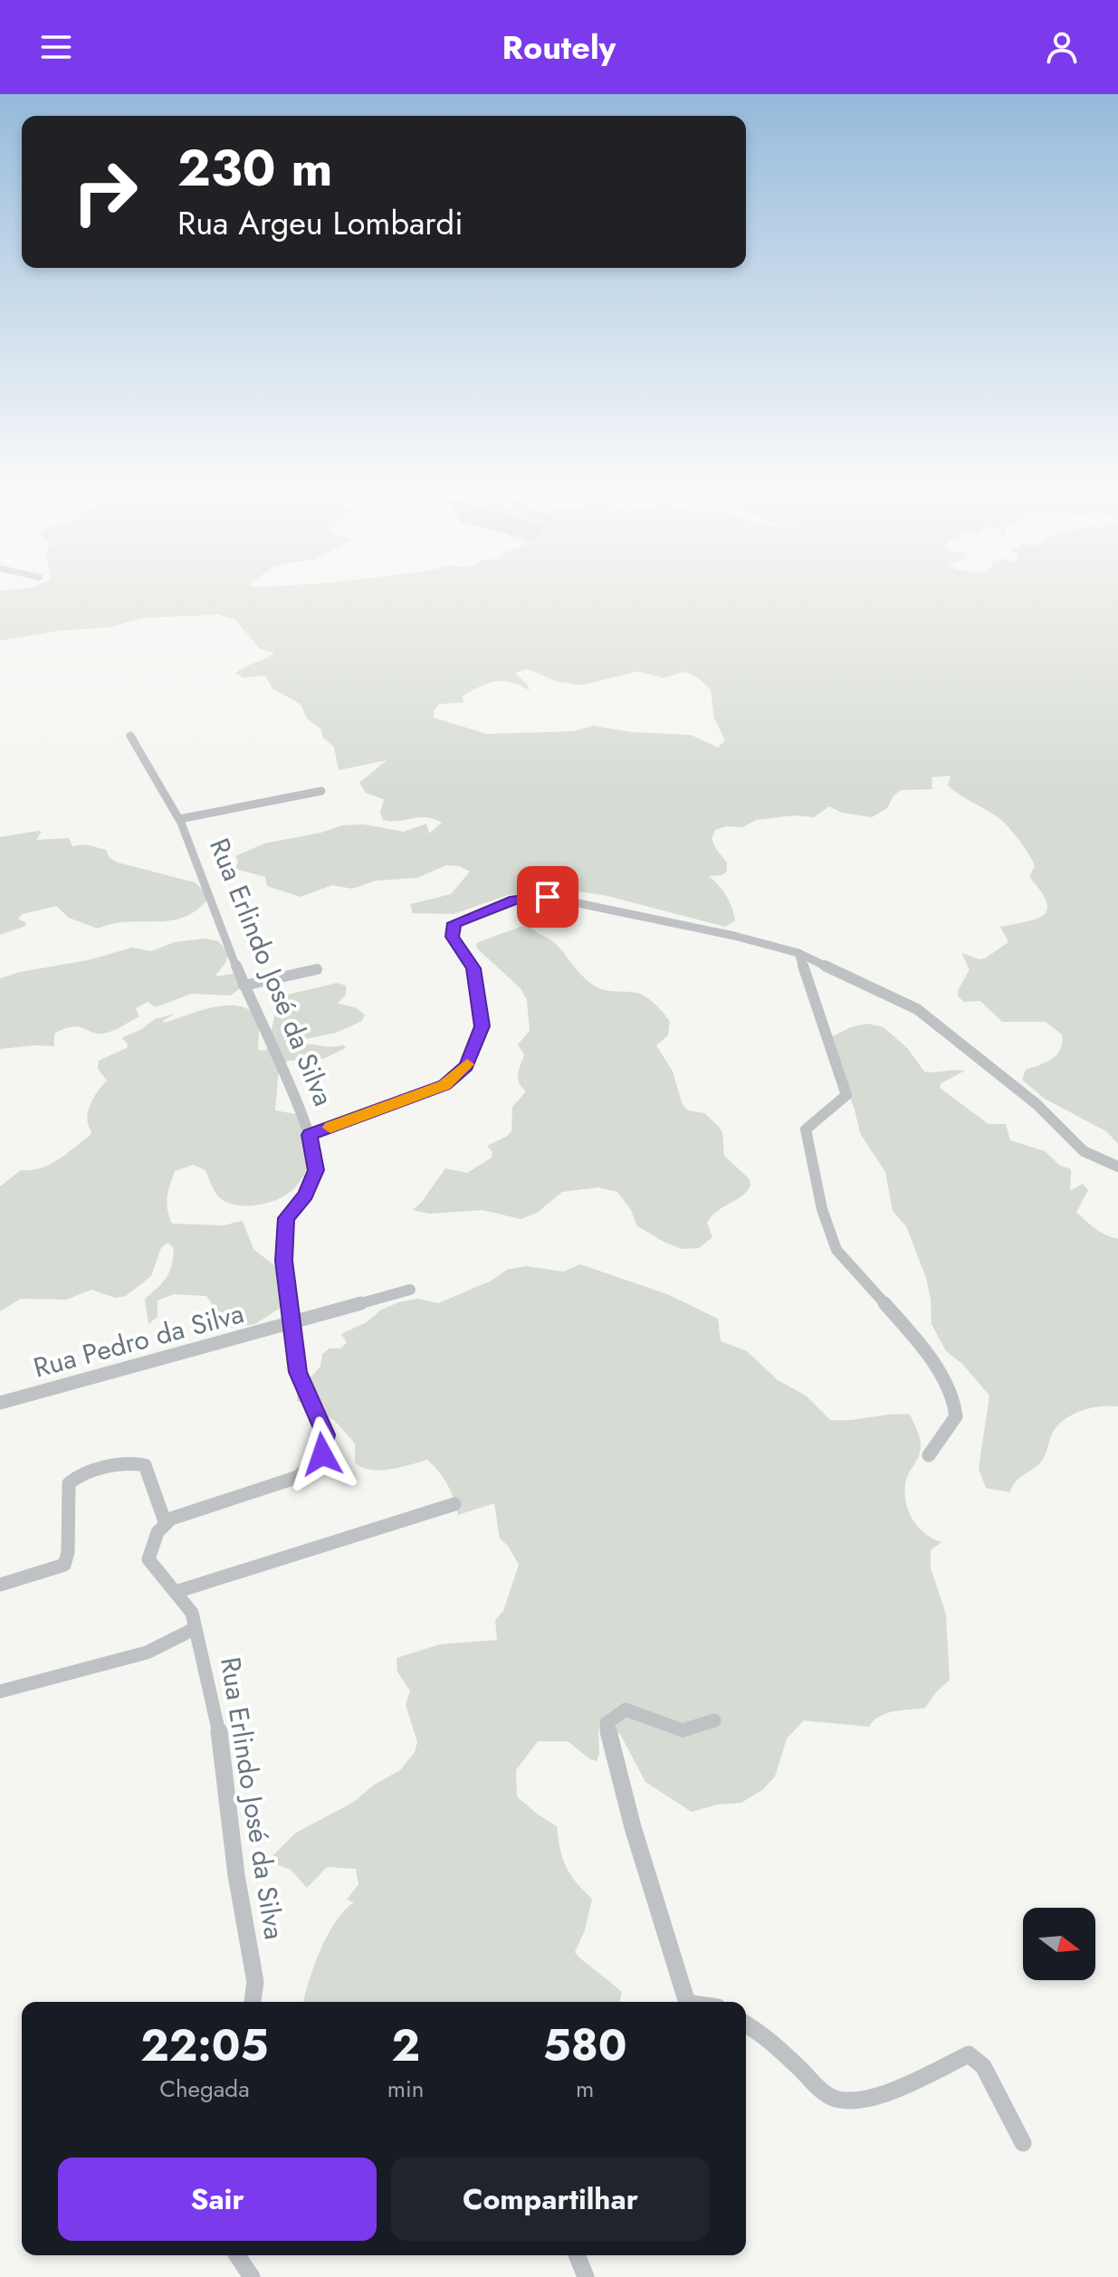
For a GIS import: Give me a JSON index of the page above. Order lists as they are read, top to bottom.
{
  "streets": {
    "street": ["Rua Erlindo José da Silva", "Rua Pedro da Silva"]
  },
  "crossings": [
    ["Rua Erlindo José da Silva", "Rua Pedro da Silva"]
  ],
  "north": "right",
  "page": {
    "header": "Routely",
    "turn": ["230 m", "Rua Argeu Lombardi"],
    "eta": [
      "22:05",
      "Chegada",
      "2",
      "min",
      "580",
      "m"
    ],
    "buttons": ["Sair", "Compartilhar"]
  }
}
